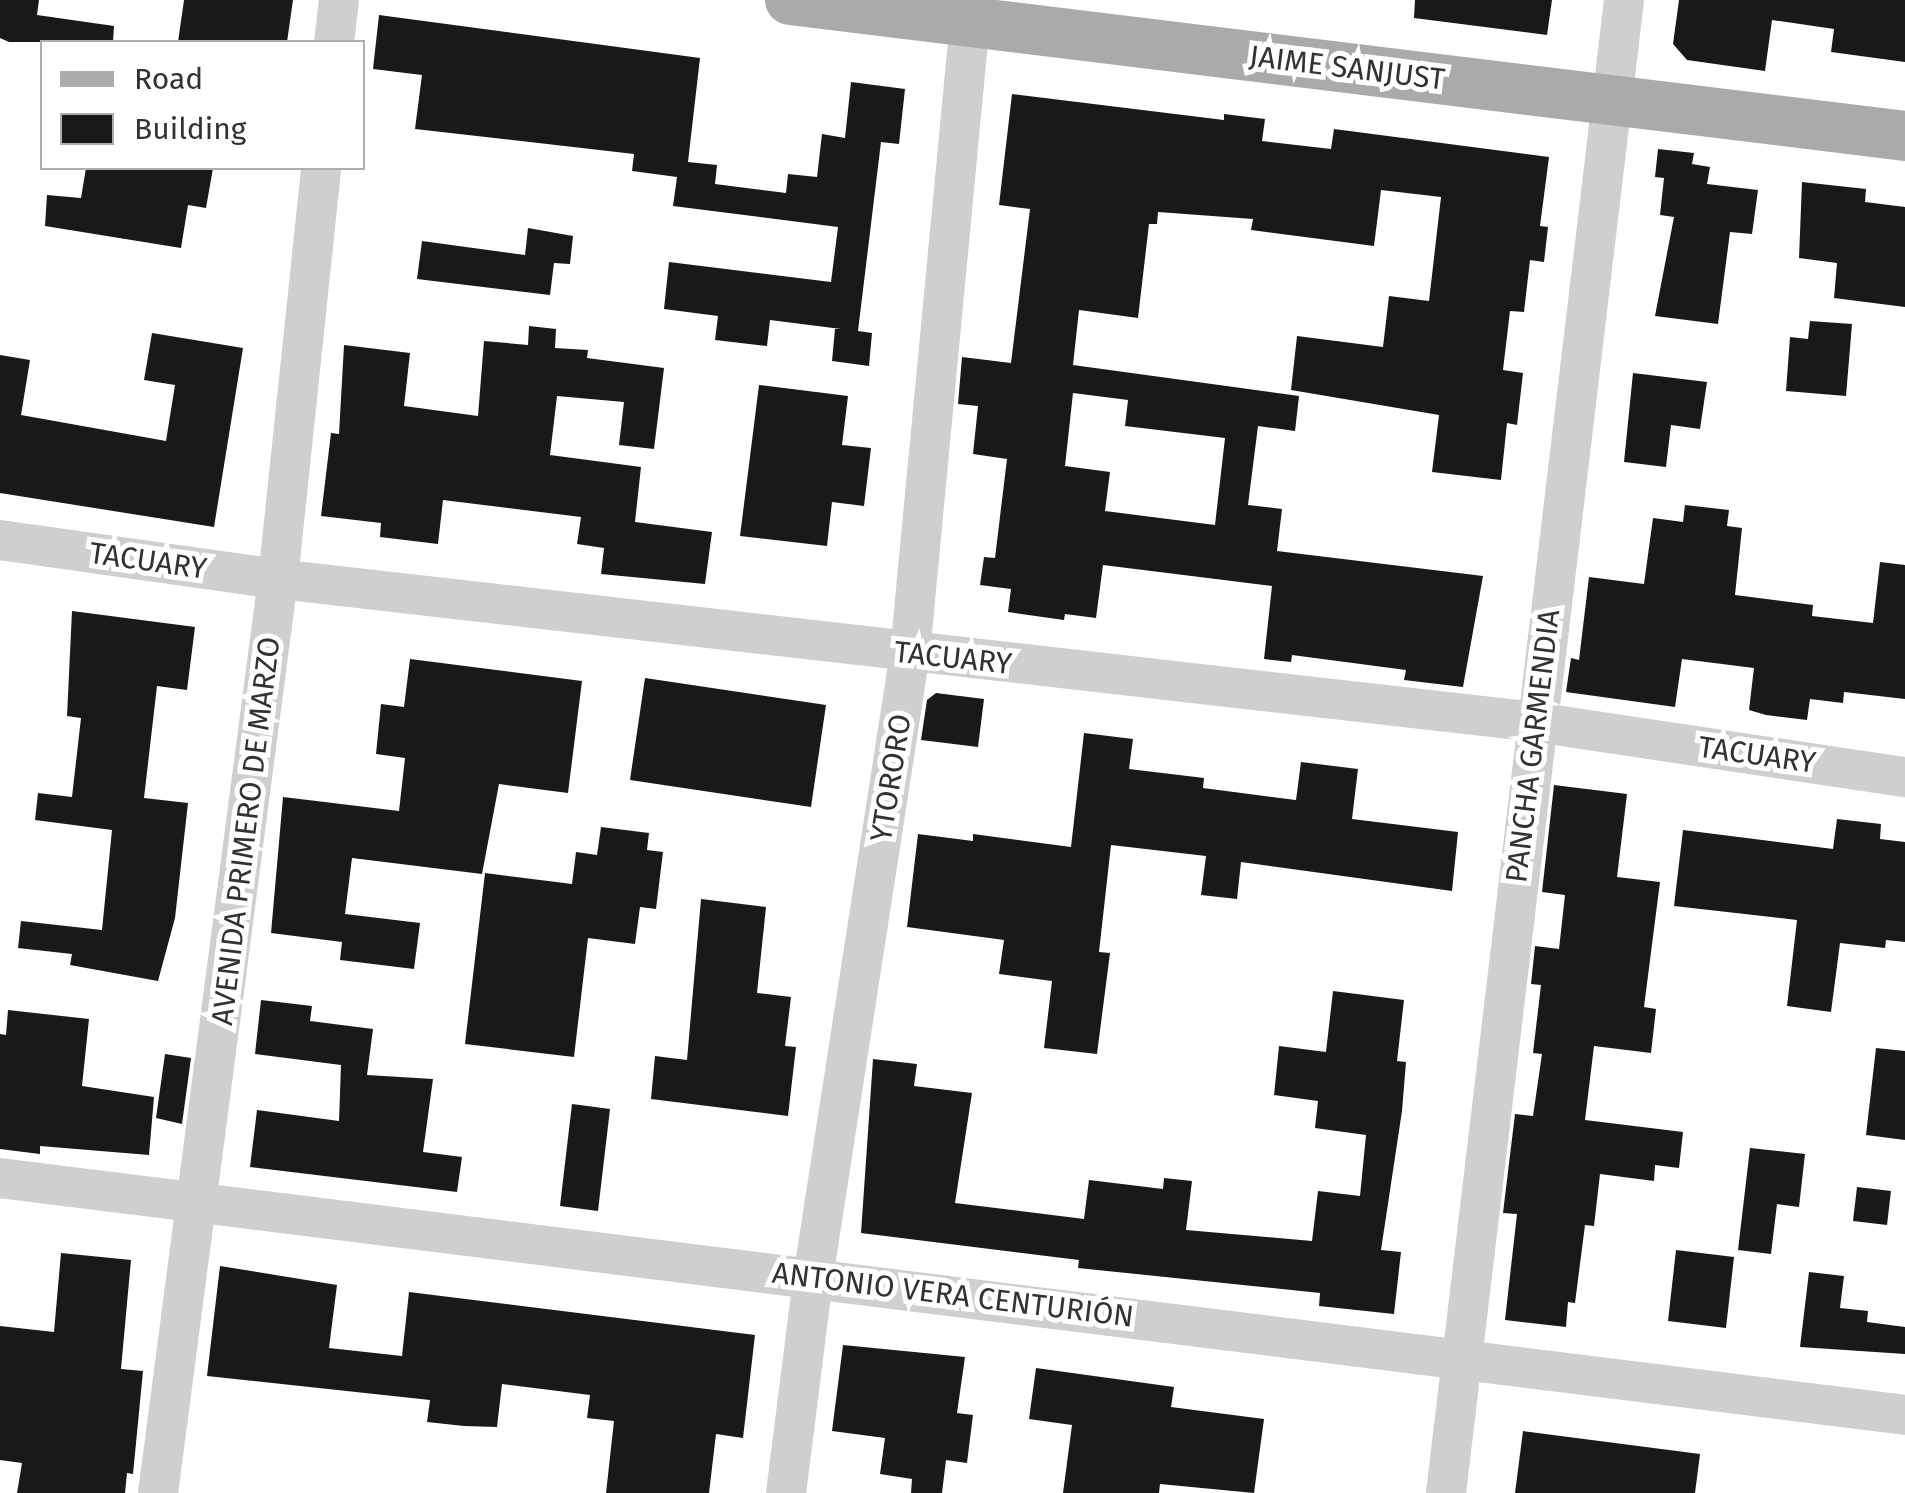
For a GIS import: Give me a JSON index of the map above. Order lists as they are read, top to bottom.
{
  "streets": {
    "main road": ["JAIME SANJUST"],
    "street": [
      "TACUARY",
      "PANCHA GARMENDIA",
      "YTORORO",
      "AVENIDA PRIMERO DE MARZO",
      "ANTONIO VERA CENTURIÓN"
    ]
  },
  "crossings": [
    ["JAIME SANJUST", "PANCHA GARMENDIA"],
    ["JAIME SANJUST", "YTORORO"],
    ["TACUARY", "PANCHA GARMENDIA"],
    ["TACUARY", "YTORORO"],
    ["TACUARY", "AVENIDA PRIMERO DE MARZO"],
    ["PANCHA GARMENDIA", "ANTONIO VERA CENTURIÓN"],
    ["YTORORO", "ANTONIO VERA CENTURIÓN"],
    ["AVENIDA PRIMERO DE MARZO", "ANTONIO VERA CENTURIÓN"]
  ],
  "legend": ["Road", "Building"]
}
